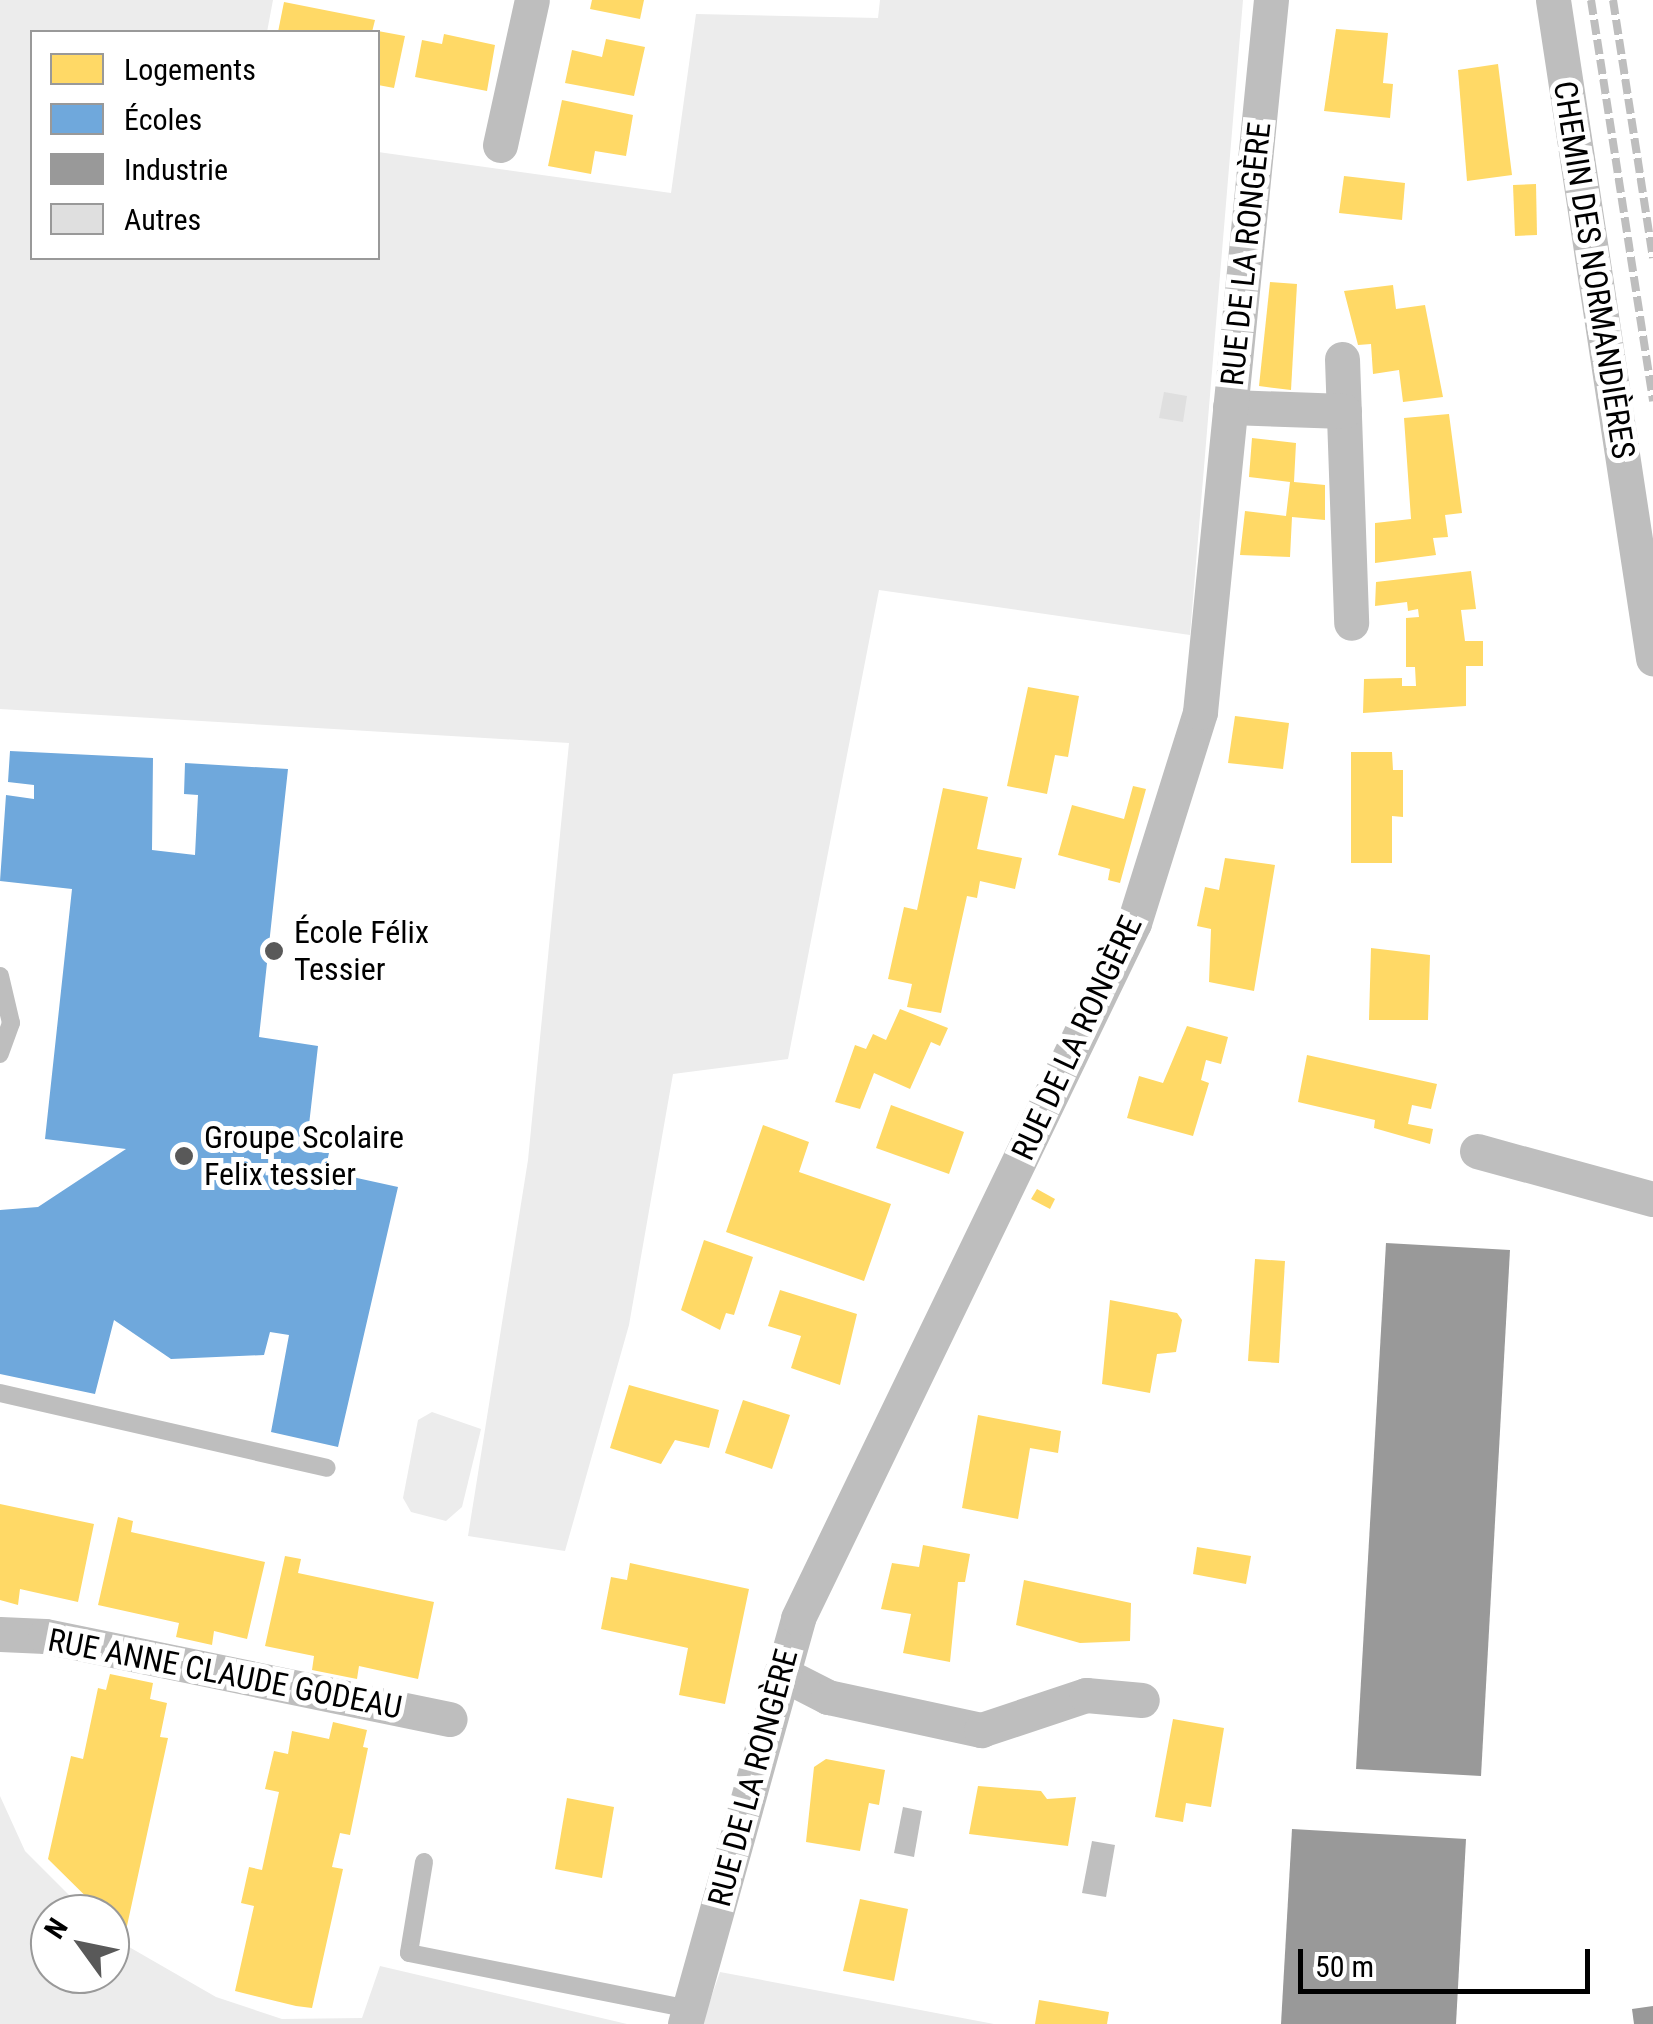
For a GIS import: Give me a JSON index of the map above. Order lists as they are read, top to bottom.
{
  "streets": {
    "street": ["RUE DE LA RONGÈRE", "CHEMIN DES NORMANDIÈRES", "RUE ANNE CLAUDE GODEAU"]
  },
  "places": ["École Félix Tessier", "Groupe Scolaire Felix tessier"],
  "legend": [
    "Logements",
    "Écoles",
    "Industrie",
    "Autres"
  ],
  "scale_bar": "50 m",
  "north": "top left"
}
